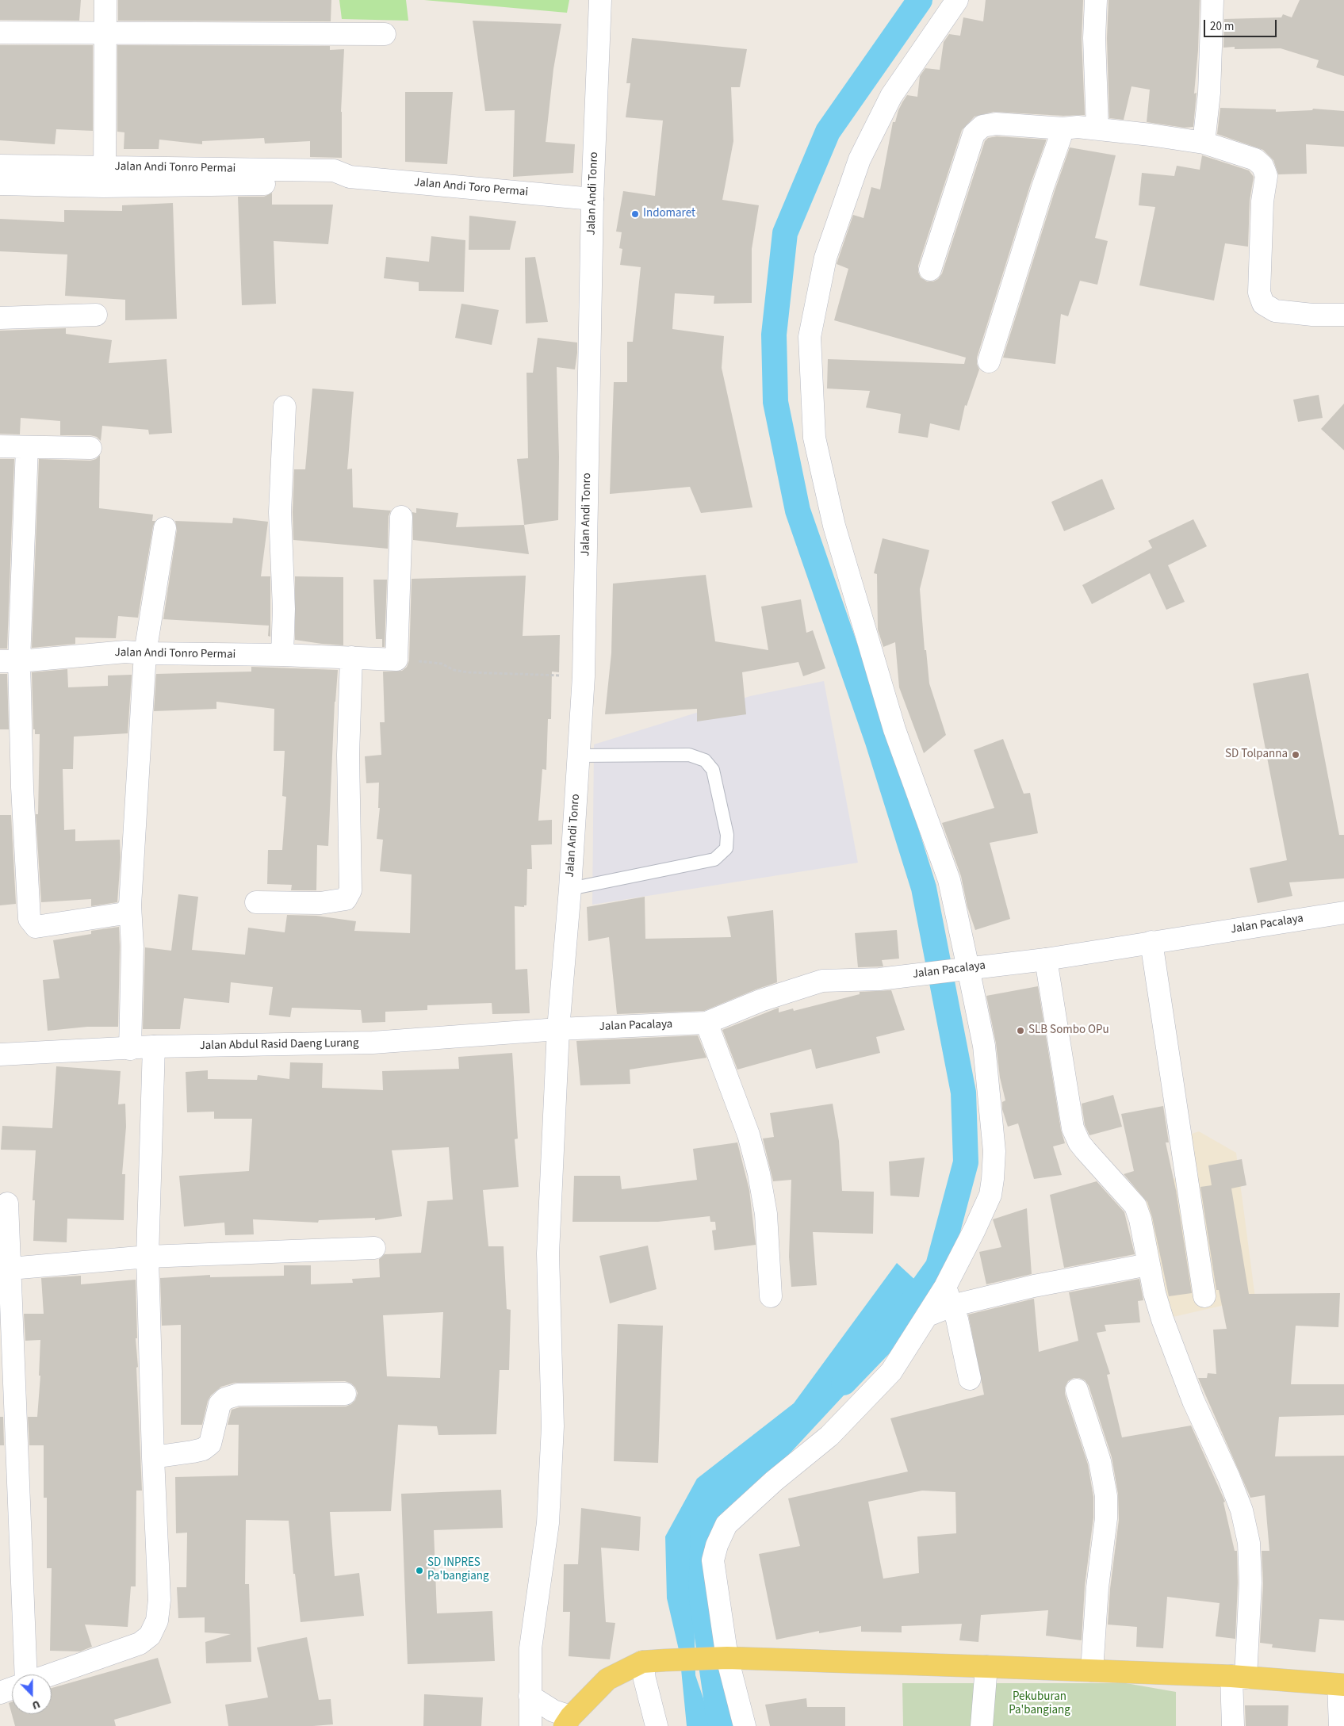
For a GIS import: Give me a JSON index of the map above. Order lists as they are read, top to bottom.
{
  "streets": {
    "street": [
      "Jalan Andi Tonro Permai",
      "Jalan Andi Toro Permai",
      "Jalan Andi Tonro",
      "Jalan Pacalaya",
      "Jalan Abdul Rasid Daeng Lurang"
    ]
  },
  "crossings": [
    ["Jalan Andi Tonro Permai", "Jalan Andi Toro Permai"],
    ["Jalan Andi Toro Permai", "Jalan Andi Tonro"],
    ["Jalan Andi Tonro", "Jalan Pacalaya"],
    ["Jalan Andi Tonro", "Jalan Abdul Rasid Daeng Lurang"],
    ["Jalan Pacalaya", "Jalan Abdul Rasid Daeng Lurang"]
  ],
  "parks": ["Pekuburan Pa'bangiang"],
  "places": [
    "Indomaret",
    "SD Tolpanna",
    "SLB Sombo OPu",
    "SD INPRES Pa'bangiang"
  ],
  "scale_bar": "20 m",
  "north": "bottom"
}
